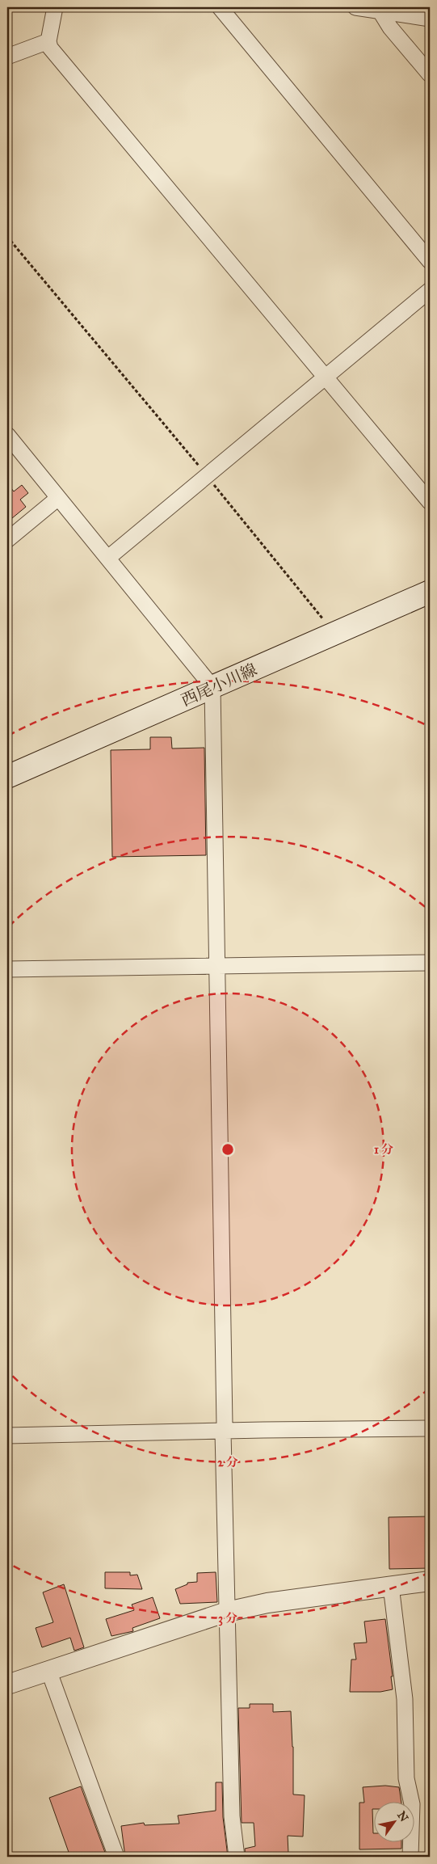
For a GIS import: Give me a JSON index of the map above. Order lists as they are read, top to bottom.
{
  "streets": {
    "main road": ["西尾小川線"]
  },
  "north": "top right",
  "rings": ["1 分", "2 分", "3 分"]
}
